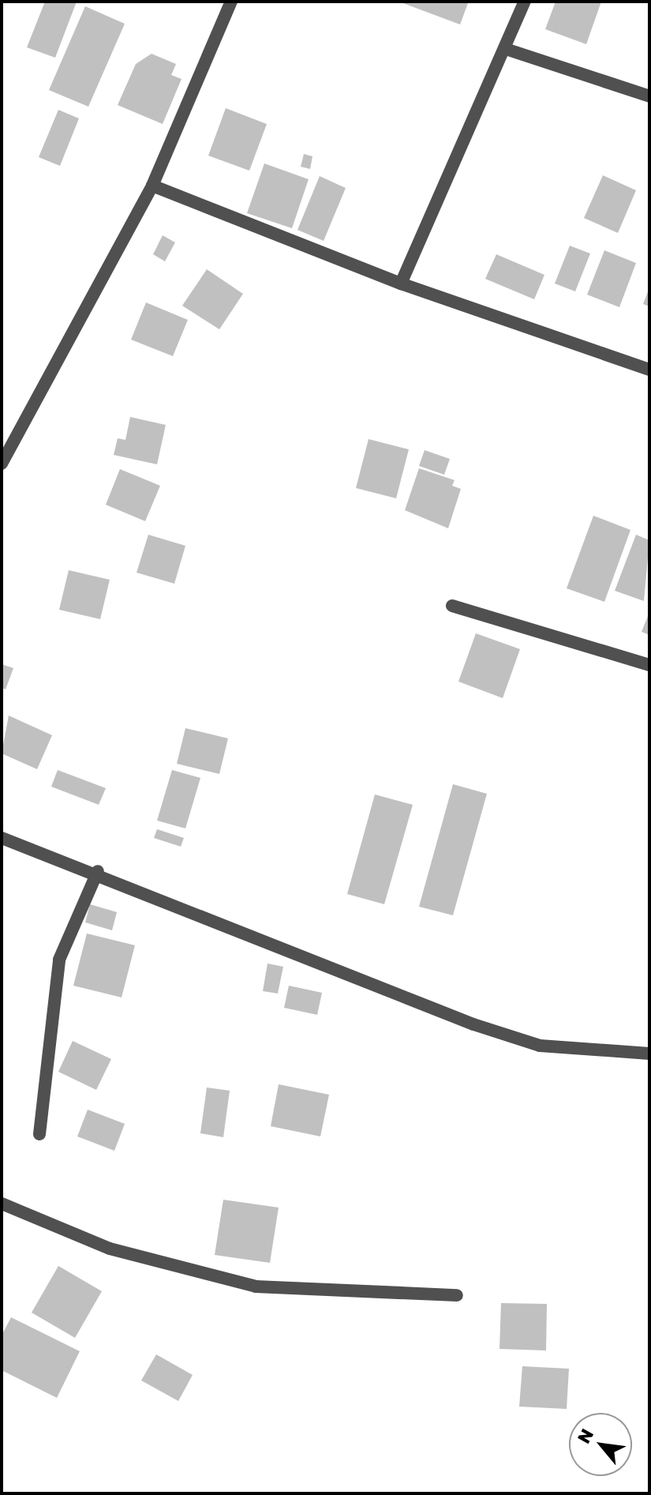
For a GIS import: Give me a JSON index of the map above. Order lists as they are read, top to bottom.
{
  "north": "top left"
}
